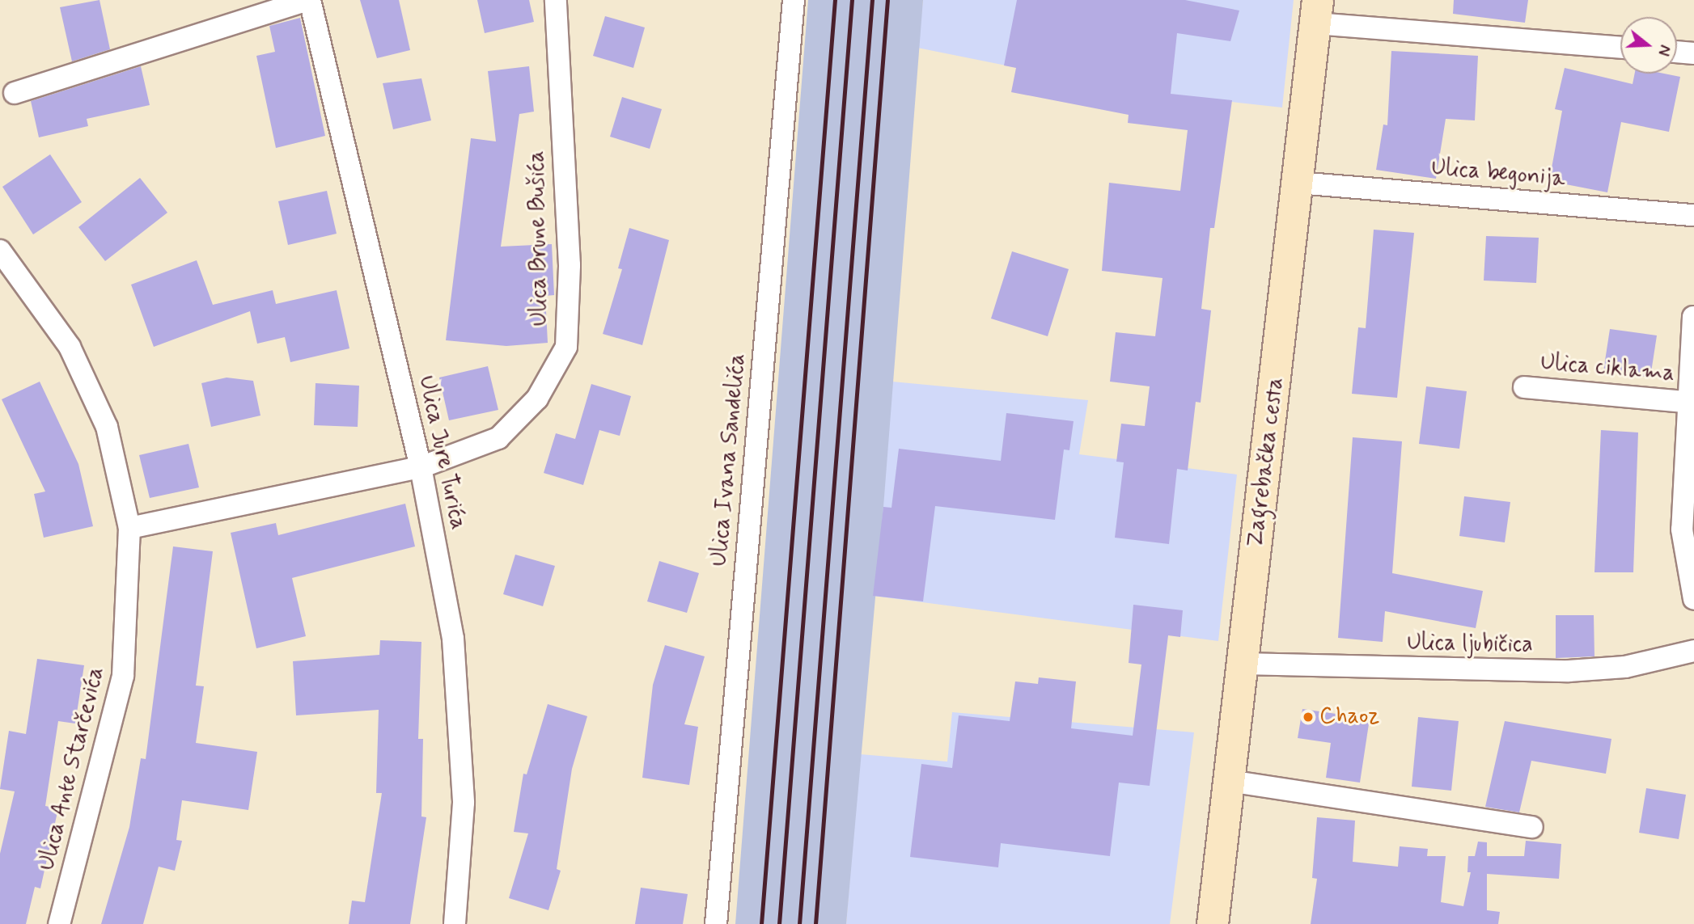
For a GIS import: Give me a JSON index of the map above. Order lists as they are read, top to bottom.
{
  "streets": {
    "main road": ["Zagrebačka cesta"],
    "street": [
      "Ulica begonija",
      "Ulica Brune Bušića",
      "Ulica ciklama",
      "Ulica Jure Turića",
      "Ulica Ivana Sandelića",
      "Ulica ljubičica",
      "Ulica Ante Starčevića"
    ]
  },
  "crossings": [
    ["Ulica begonija", "Zagrebačka cesta"],
    ["Ulica Brune Bušića", "Ulica Jure Turića"],
    ["Ulica Brune Bušića", "Ulica Ante Starčevića"],
    ["Zagrebačka cesta", "Ulica ljubičica"]
  ],
  "places": ["Chaoz"],
  "north": "right"
}
